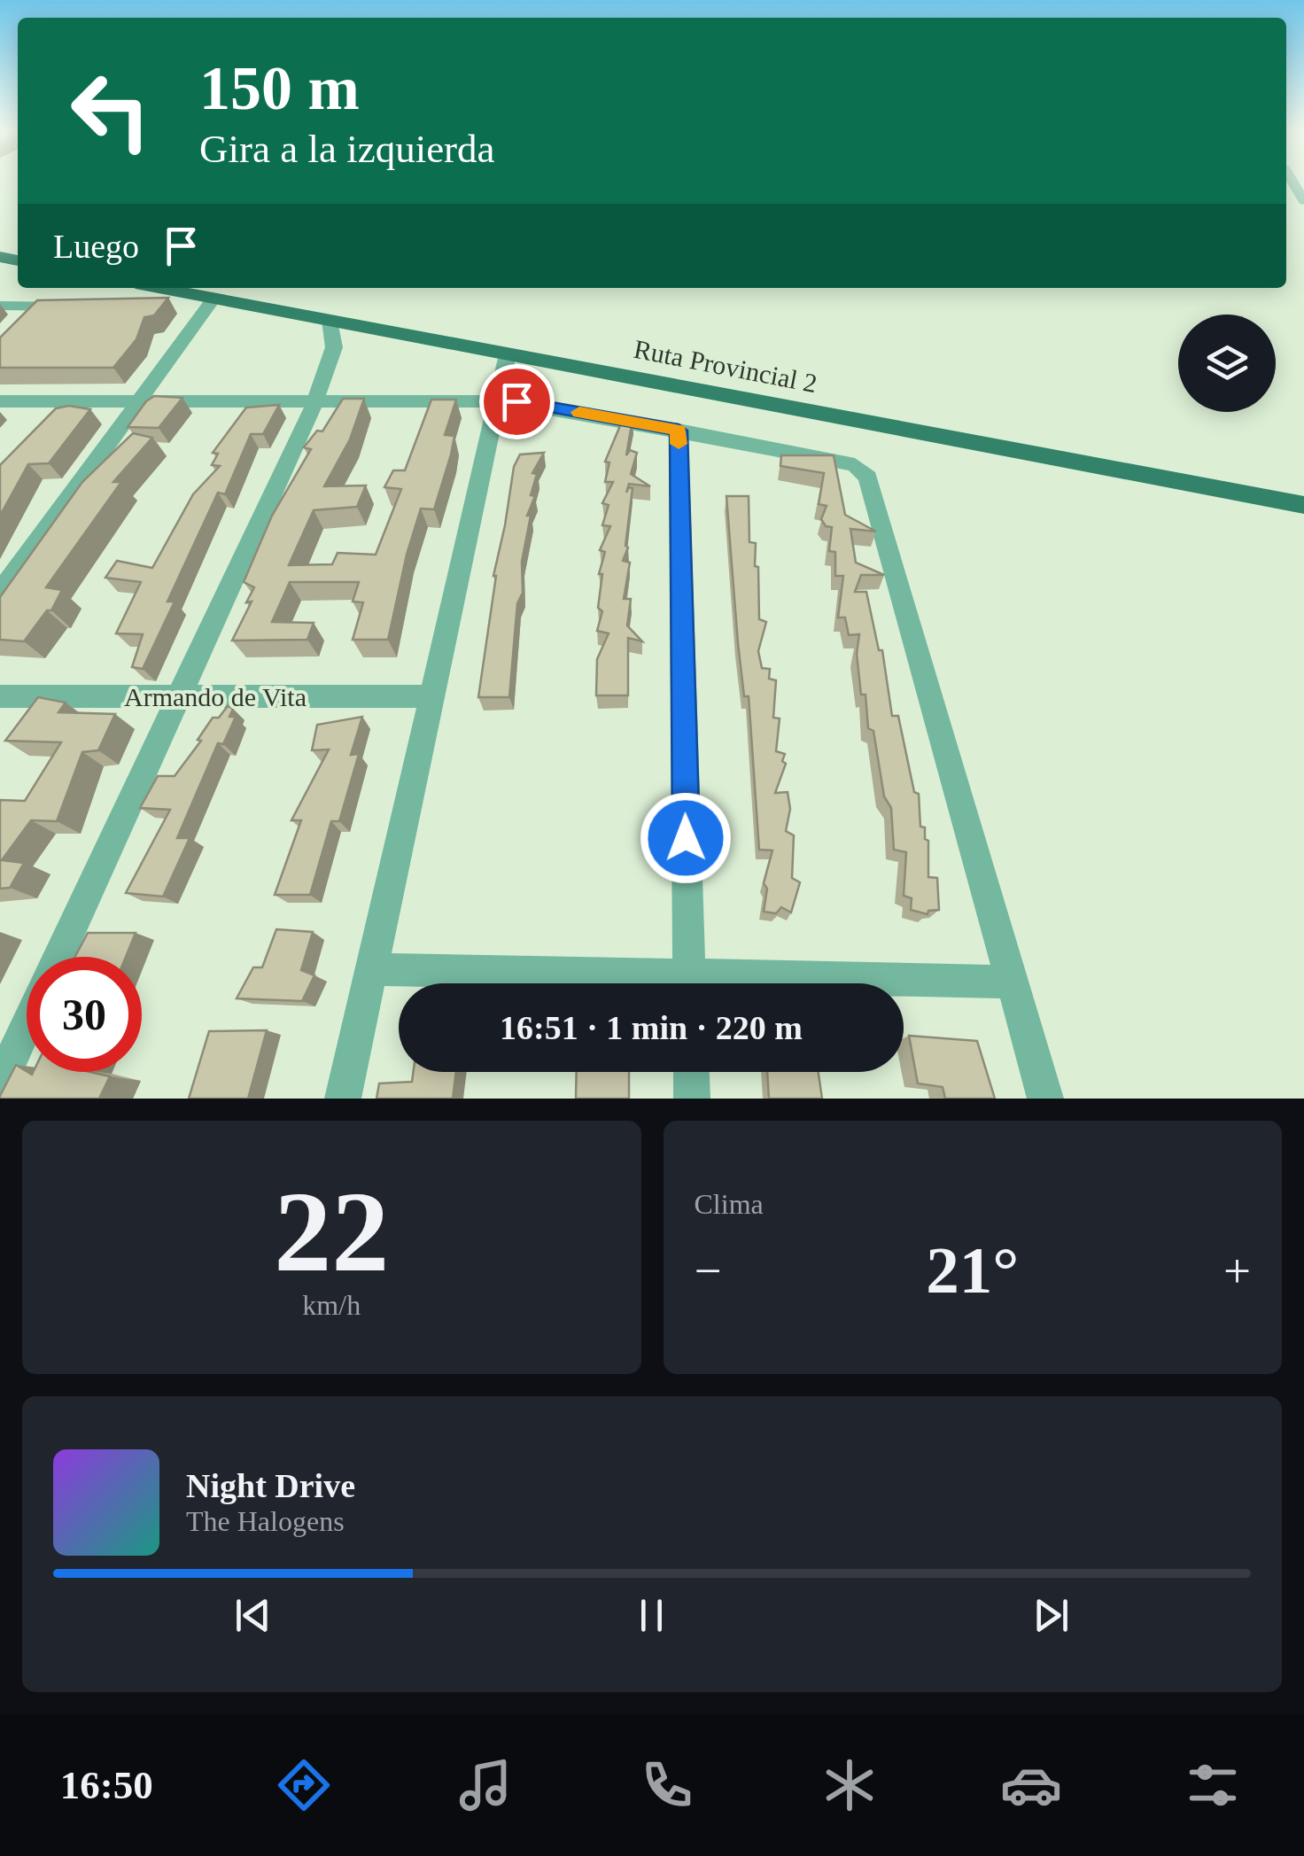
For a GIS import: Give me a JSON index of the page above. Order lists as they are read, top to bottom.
{
  "streets": {
    "main road": ["Ruta Provincial 2"],
    "street": ["Armando de Vita"]
  },
  "page": {
    "turn": ["150 m", "Gira a la izquierda"],
    "then": "Luego",
    "limit": "30",
    "trip": "16:51 · 1 min · 220 m",
    "tile": [
      ["22", "km/h"],
      "Clima"
    ],
    "heat": ["−", "21°", "+"],
    "song": ["Night Drive", "The Halogens"],
    "tabs": "16:50"
  }
}
